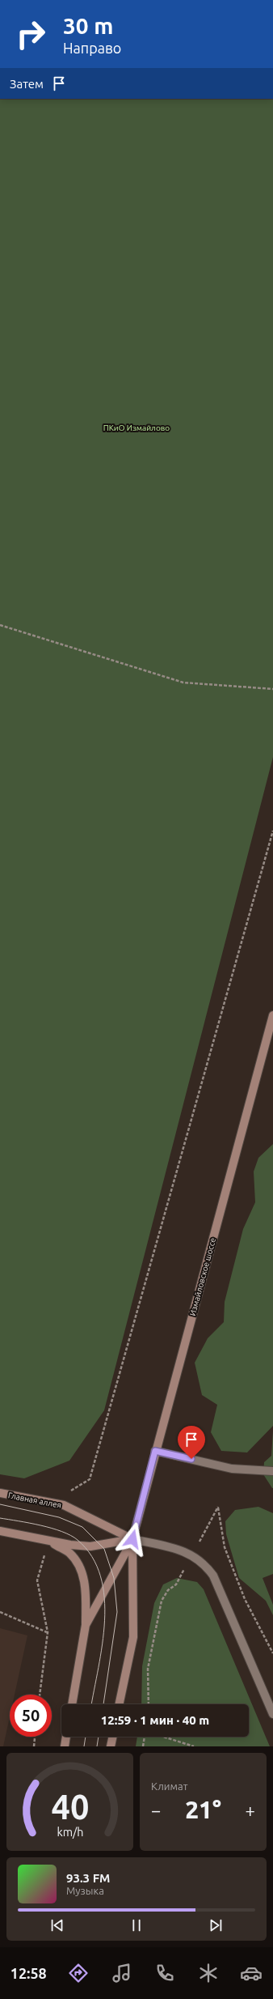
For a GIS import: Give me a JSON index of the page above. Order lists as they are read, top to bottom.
{
  "streets": {
    "main road": ["Измайловское шоссе", "Главная аллея"]
  },
  "crossings": [
    ["Измайловское шоссе", "Главная аллея"]
  ],
  "parks": ["ПКиО Измайлово"],
  "page": {
    "turn": ["30 m", "Направо"],
    "then": "Затем",
    "limit": "50",
    "trip": "12:59 · 1 мин · 40 m",
    "tile": "Климат",
    "heat": ["−", "21°", "+"],
    "song": ["93.3 FM", "Музыка"],
    "tabs": "12:58",
    "gauge": ["40", "km/h"]
  }
}
